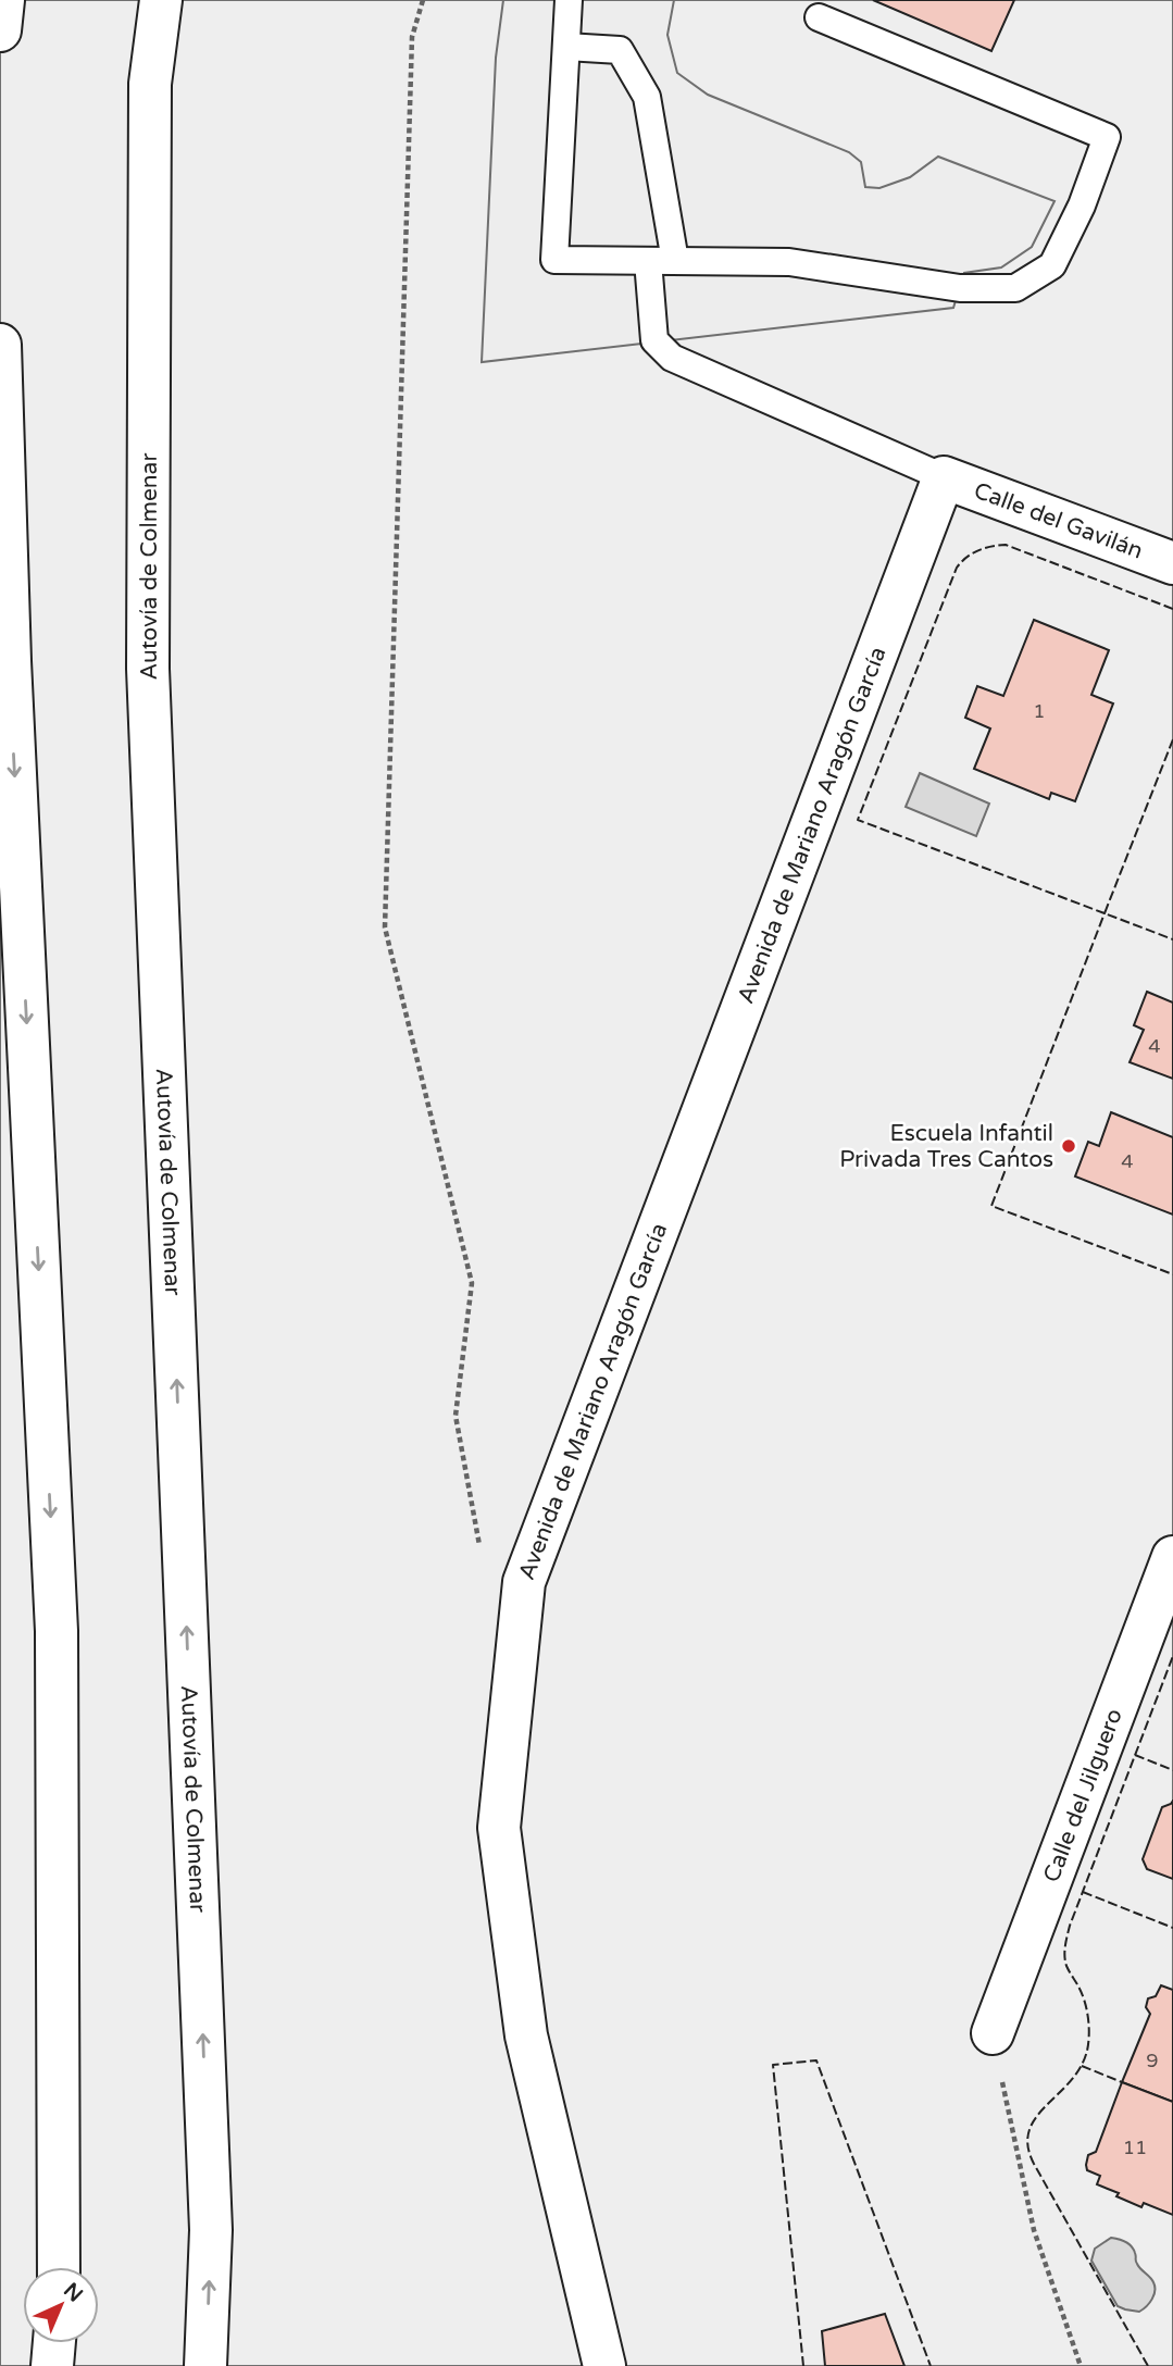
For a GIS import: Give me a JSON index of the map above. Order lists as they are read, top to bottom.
{
  "streets": {
    "main road": [
      "Calle del Gavilán",
      "Autovía de Colmenar",
      "Avenida de Mariano Aragón García",
      "Calle del Jilguero"
    ]
  },
  "crossings": [
    ["Calle del Gavilán", "Avenida de Mariano Aragón García"]
  ],
  "places": ["Escuela Infantil Privada Tres Cantos"],
  "house_numbers": [
    "1",
    "4",
    "4",
    "9",
    "11"
  ],
  "north": "top right"
}
